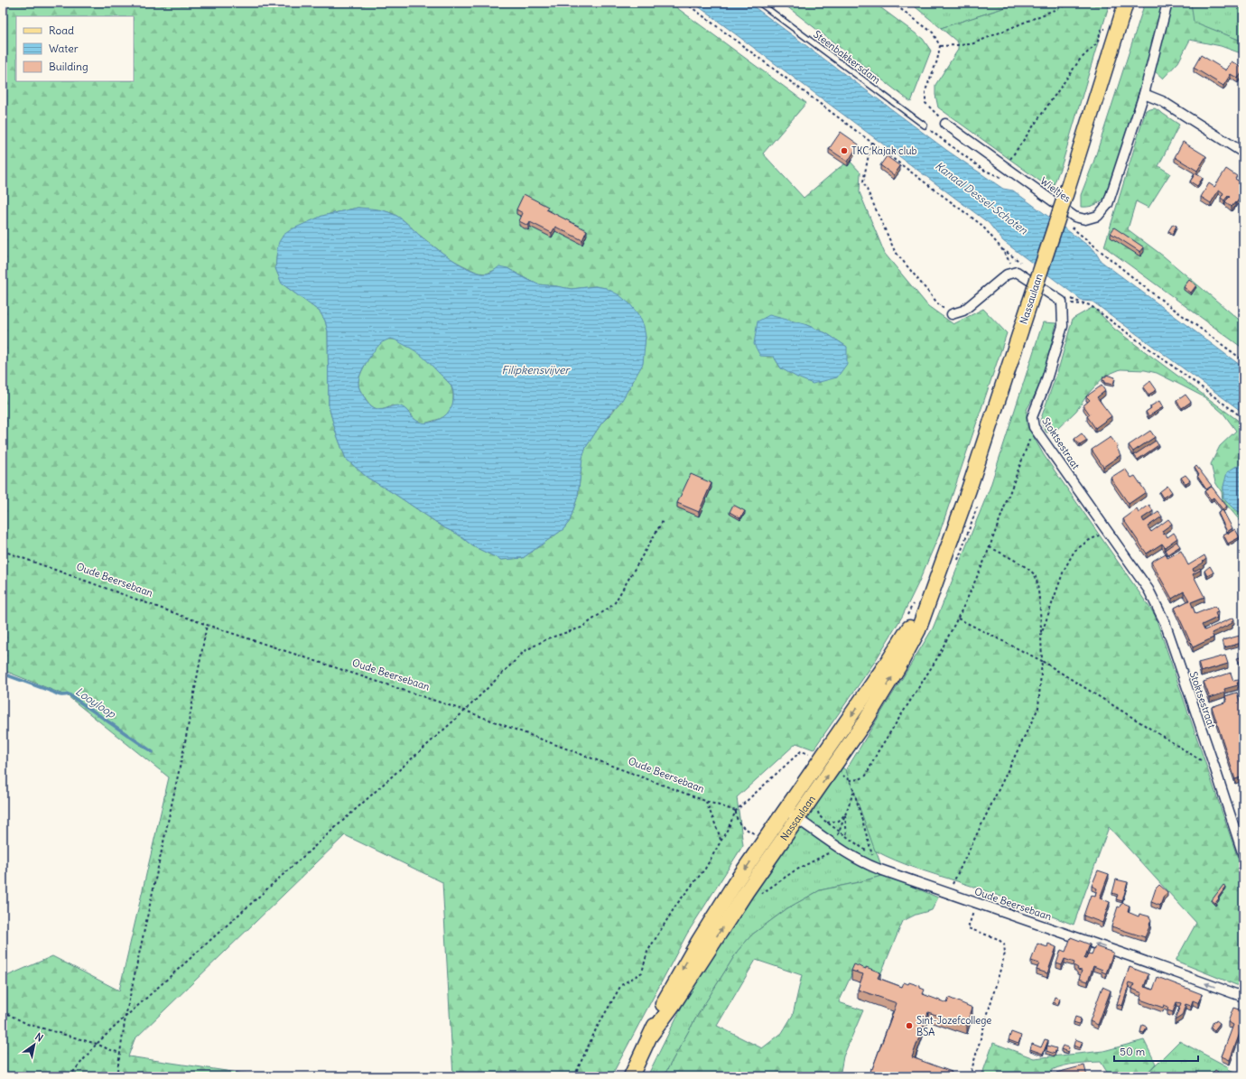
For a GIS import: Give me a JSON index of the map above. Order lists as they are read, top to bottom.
{
  "streets": {
    "main road": ["Nassaulaan"],
    "street": ["Wieltjes", "Stoktsestraat", "Oude Beersebaan"],
    "lane": ["Steenbakkersdam"]
  },
  "crossings": [
    ["Nassaulaan", "Oude Beersebaan"]
  ],
  "water": ["Kanaal Dessel-Schoten", "Filipkensvijver", "Looyloop"],
  "places": ["TKC Kajak club", "Sint-Jozefcollege BSA"],
  "legend": ["Road", "Water", "Building"],
  "scale_bar": "50 m",
  "north": "top right"
}
